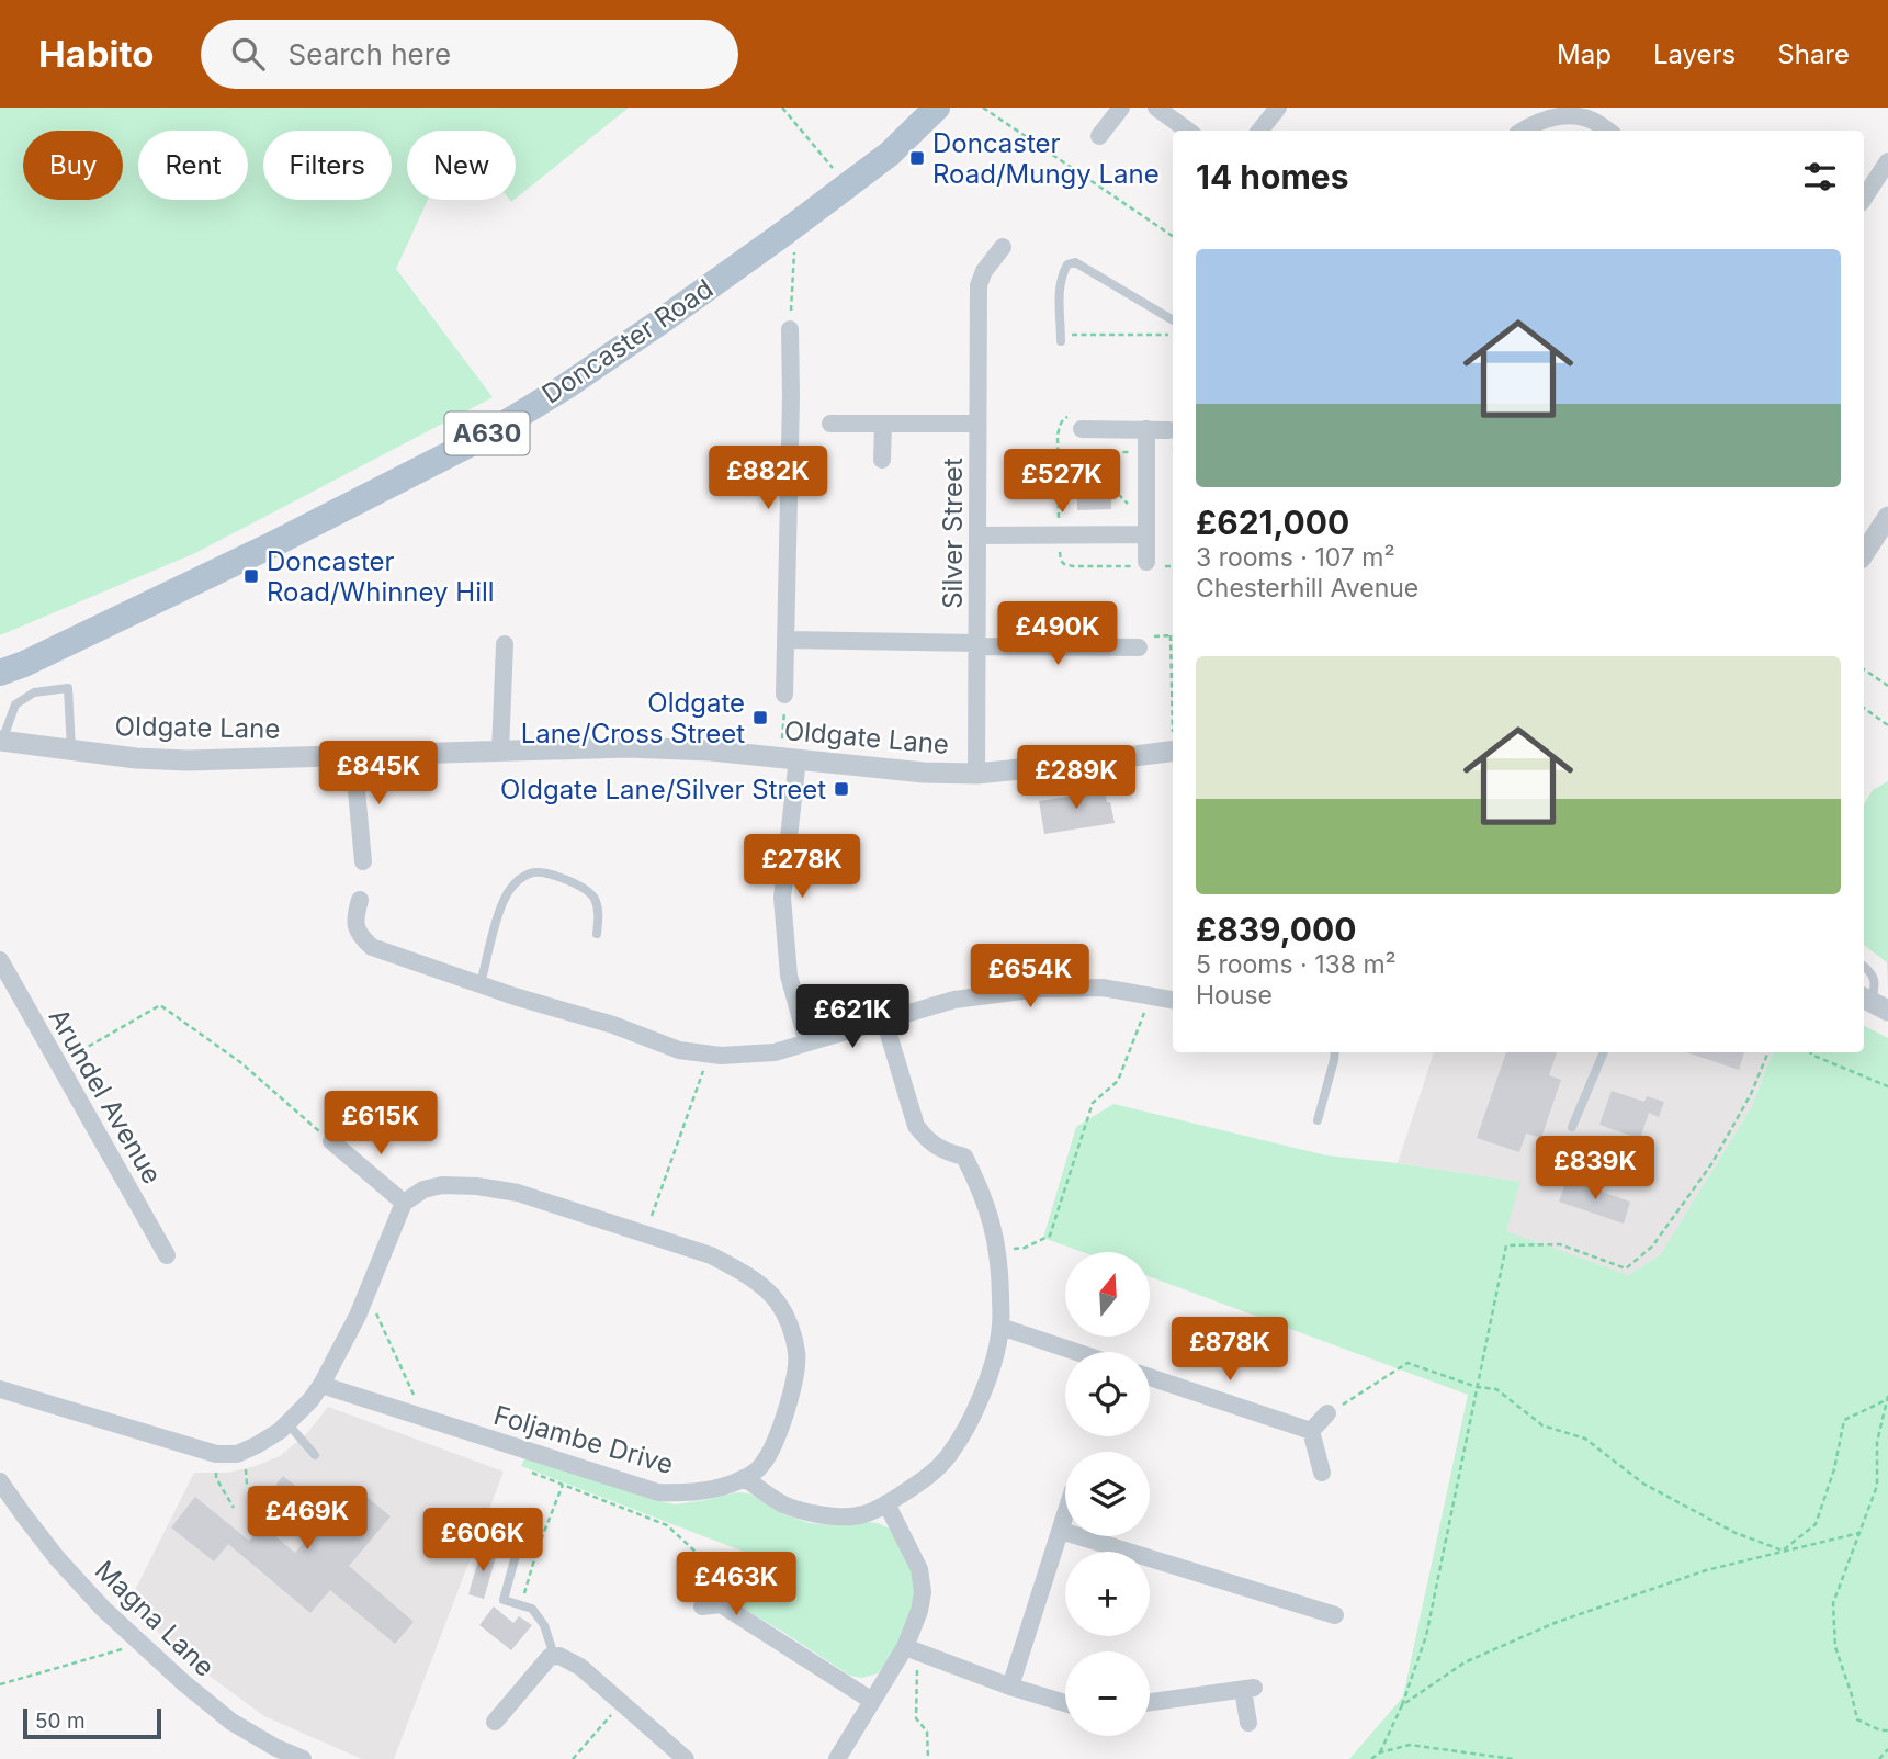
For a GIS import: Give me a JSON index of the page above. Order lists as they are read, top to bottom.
{
  "streets": {
    "main road": ["Doncaster Road", "A630"],
    "street": [
      "Silver Street",
      "Oldgate Lane",
      "Arundel Avenue",
      "Foljambe Drive",
      "Magna Lane"
    ]
  },
  "crossings": [
    ["Silver Street", "Oldgate Lane"]
  ],
  "places": {
    "transit": [
      "Doncaster Road/Mungy Lane",
      "Doncaster Road/Whinney Hill",
      "Oldgate Lane/Cross Street",
      "Oldgate Lane/Silver Street"
    ]
  },
  "scale_bar": "50 m",
  "north": "top",
  "page": {
    "header": "Habito",
    "search": "Search here",
    "nav": ["Map", "Layers", "Share"],
    "chip": [
      "Buy",
      "Rent",
      "Filters",
      "New"
    ],
    "heading": "14 homes",
    "list": [
      {
        "name": "£621,000",
        "note": "3 rooms · 107 m² · Chesterhill Avenue"
      },
      {
        "name": "£839,000",
        "note": "5 rooms · 138 m² · House"
      }
    ],
    "price": [
      "£882K",
      "£527K",
      "£490K",
      "£845K",
      "£289K",
      "£278K",
      "£654K",
      "£621K",
      "£615K",
      "£839K",
      "£878K",
      "£469K",
      "£606K",
      "£463K"
    ],
    "map_buttons": ["+", "−"],
    "scale": "50 m"
  }
}
